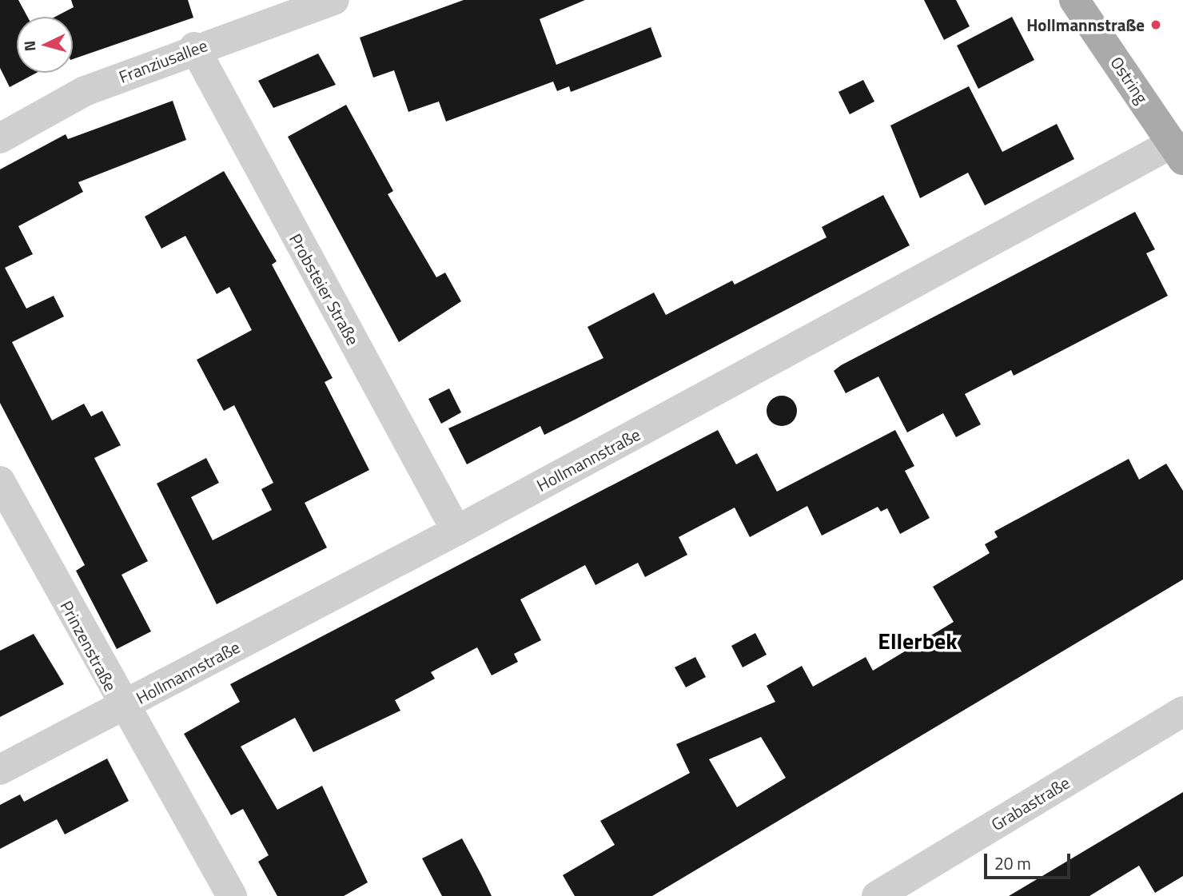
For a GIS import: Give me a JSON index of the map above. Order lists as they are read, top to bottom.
{
  "streets": {
    "main road": ["Ostring"],
    "street": [
      "Franziusallee",
      "Probsteier Straße",
      "Hollmannstraße",
      "Prinzenstraße",
      "Grabastraße"
    ]
  },
  "crossings": [
    ["Franziusallee", "Probsteier Straße"],
    ["Ostring", "Hollmannstraße"],
    ["Probsteier Straße", "Hollmannstraße"],
    ["Hollmannstraße", "Prinzenstraße"]
  ],
  "districts": ["Ellerbek"],
  "places": ["Hollmannstraße"],
  "scale_bar": "20 m",
  "north": "left"
}
